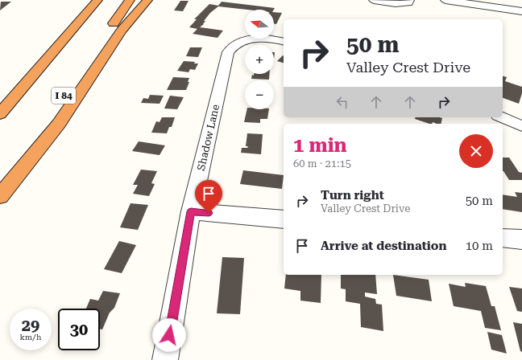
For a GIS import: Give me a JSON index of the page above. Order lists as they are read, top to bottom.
{
  "streets": {
    "highway": ["I 84"],
    "street": ["Shadow Lane"]
  },
  "north": "left",
  "page": {
    "map_buttons": ["+", "−"],
    "turn": ["50 m", "Valley Crest Drive"],
    "heading": ["1 min", "60 m · 21:15"],
    "list": [
      {
        "name": "Turn right",
        "note": "Valley Crest Drive",
        "value": "50 m"
      },
      {
        "name": "Arrive at destination",
        "value": "10 m"
      }
    ],
    "speed": "29 km/h",
    "limit": "30"
  }
}
